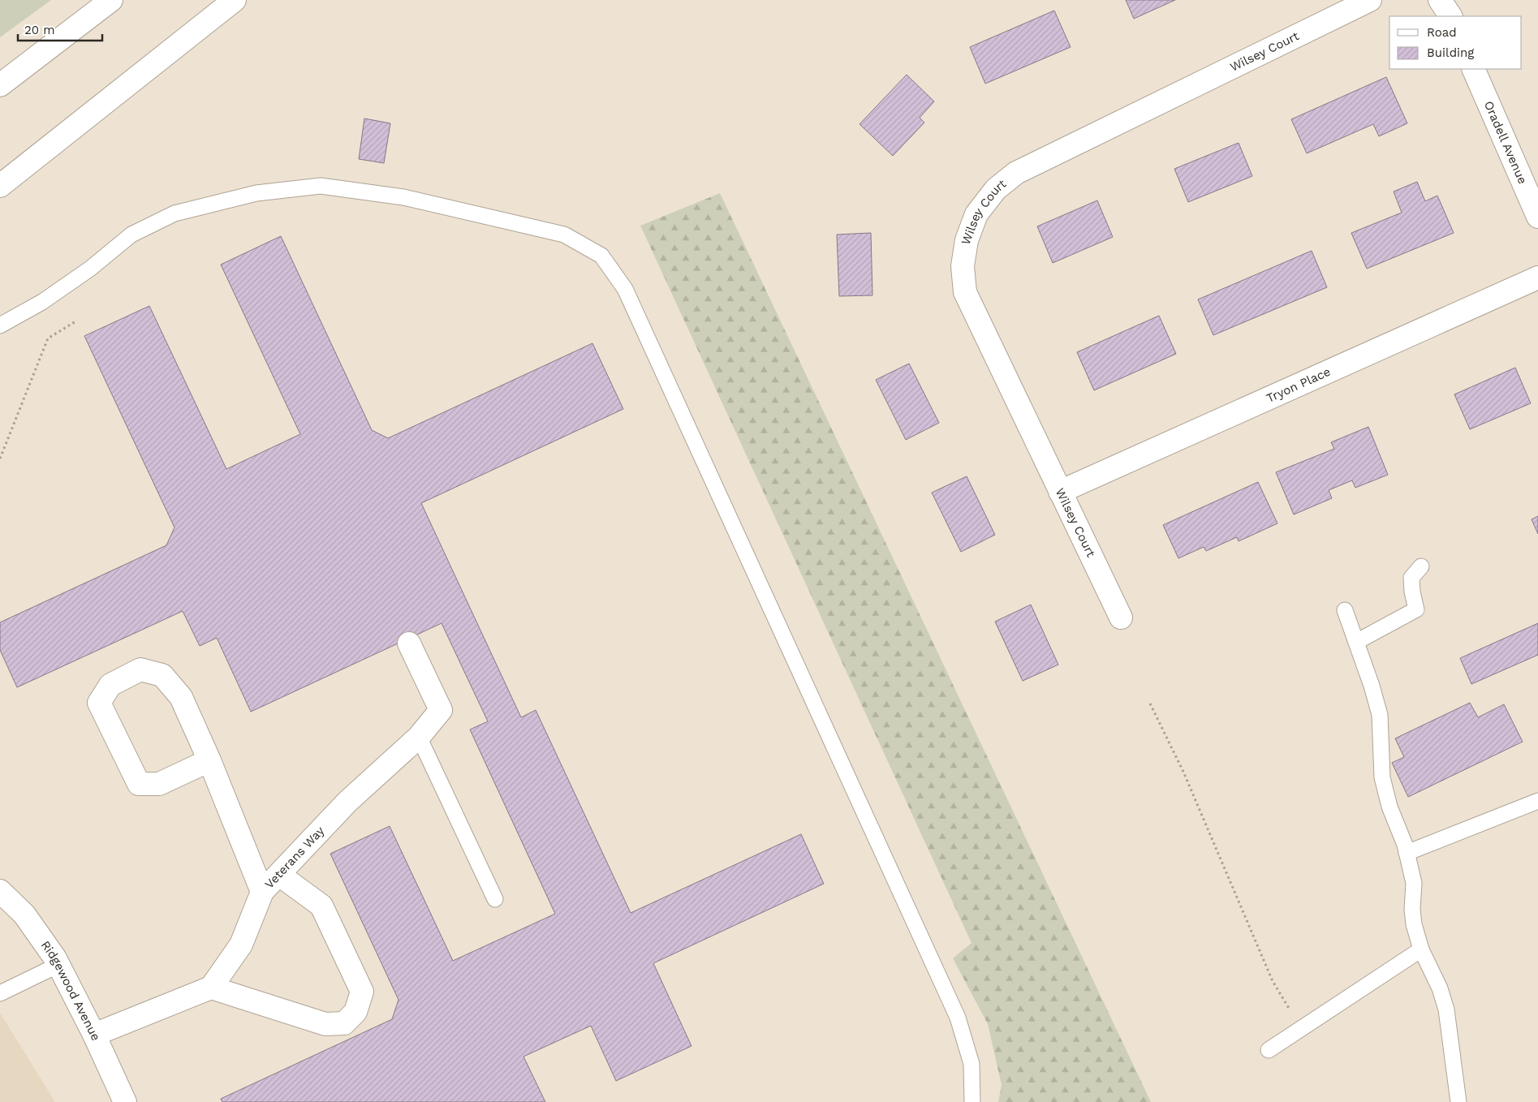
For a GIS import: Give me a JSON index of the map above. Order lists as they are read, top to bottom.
{
  "streets": {
    "main road": [
      "Wilsey Court",
      "Oradell Avenue",
      "Tryon Place",
      "Veterans Way",
      "Ridgewood Avenue"
    ]
  },
  "crossings": [
    ["Wilsey Court", "Tryon Place"]
  ],
  "legend": ["Road", "Building"],
  "scale_bar": "20 m"
}
